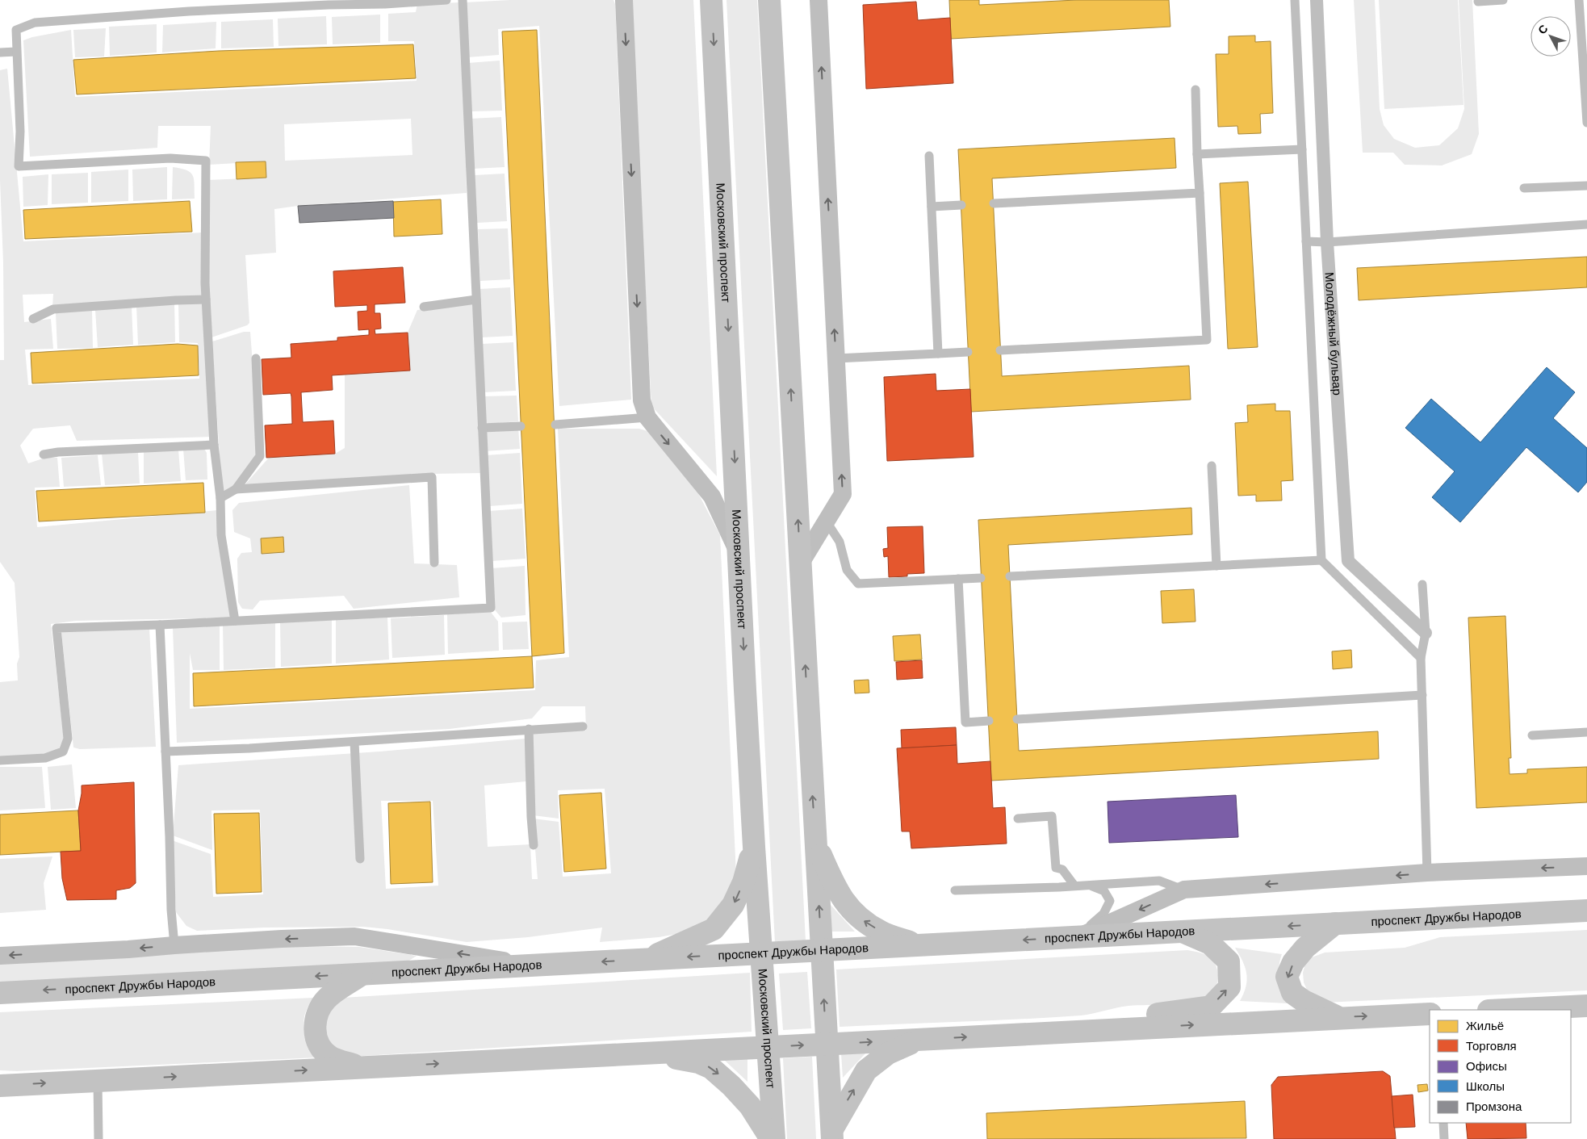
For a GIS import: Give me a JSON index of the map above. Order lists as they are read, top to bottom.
{
  "streets": {
    "main road": ["Московский проспект", "проспект Дружбы Народов"],
    "street": ["Молодёжный бульвар"]
  },
  "crossings": [
    ["Московский проспект", "проспект Дружбы Народов"]
  ],
  "legend": [
    "Жильё",
    "Торговля",
    "Офисы",
    "Школы",
    "Промзона"
  ],
  "north": "top left"
}
